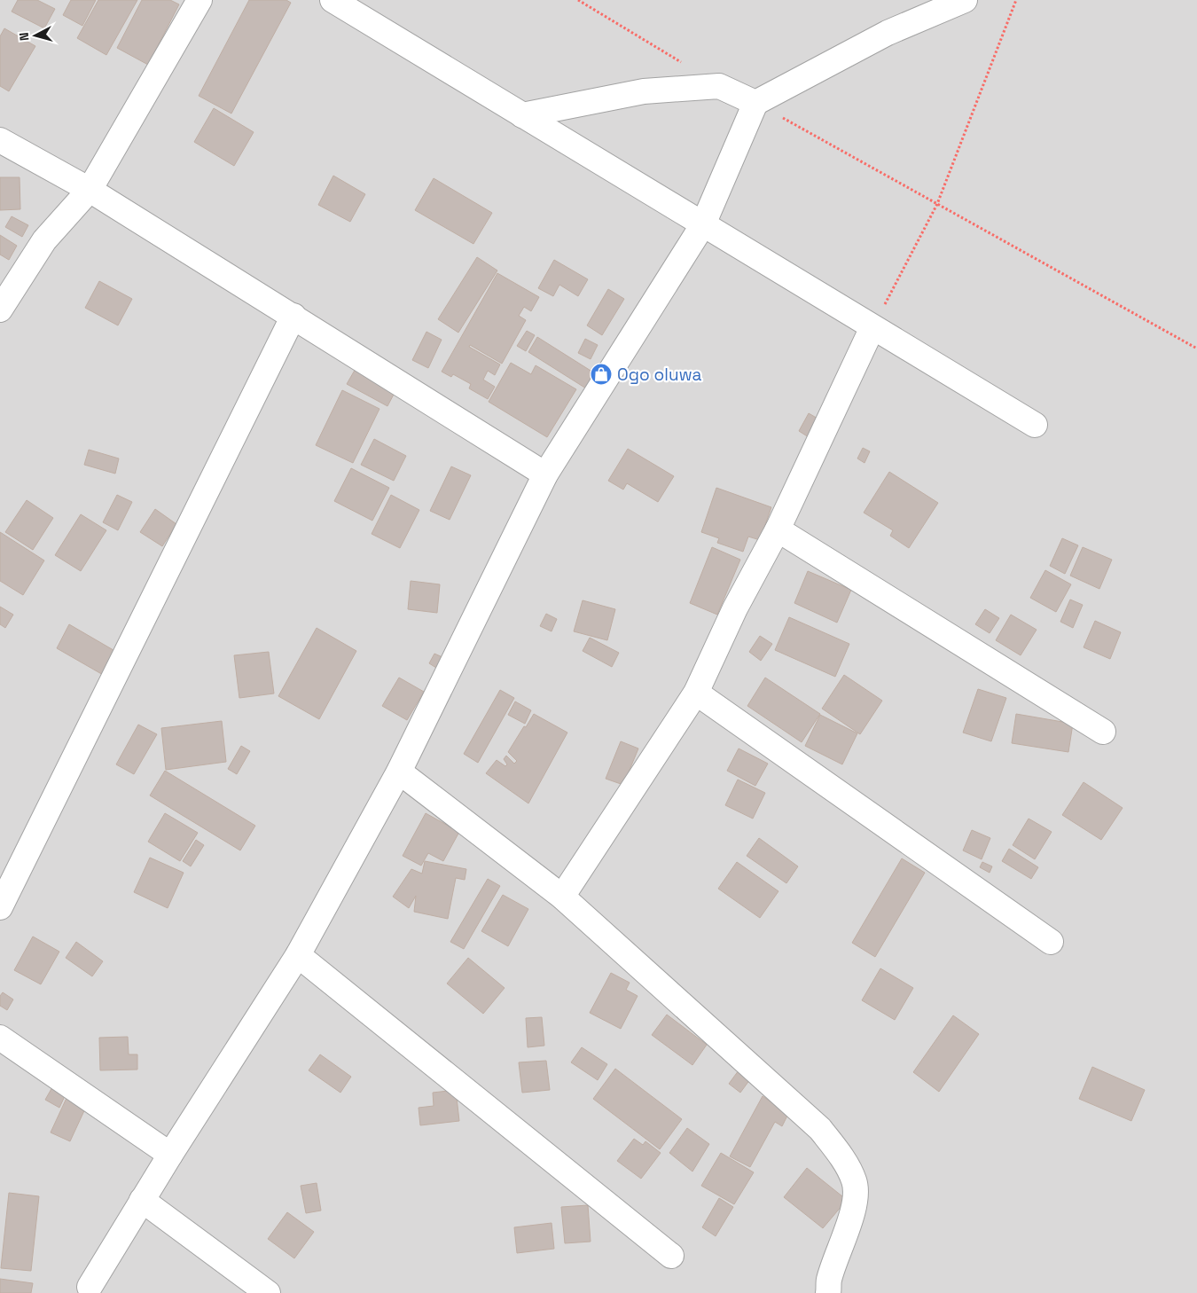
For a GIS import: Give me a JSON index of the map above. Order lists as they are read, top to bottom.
{
  "places": {
    "shop": ["Ogo oluwa"]
  },
  "north": "left"
}
